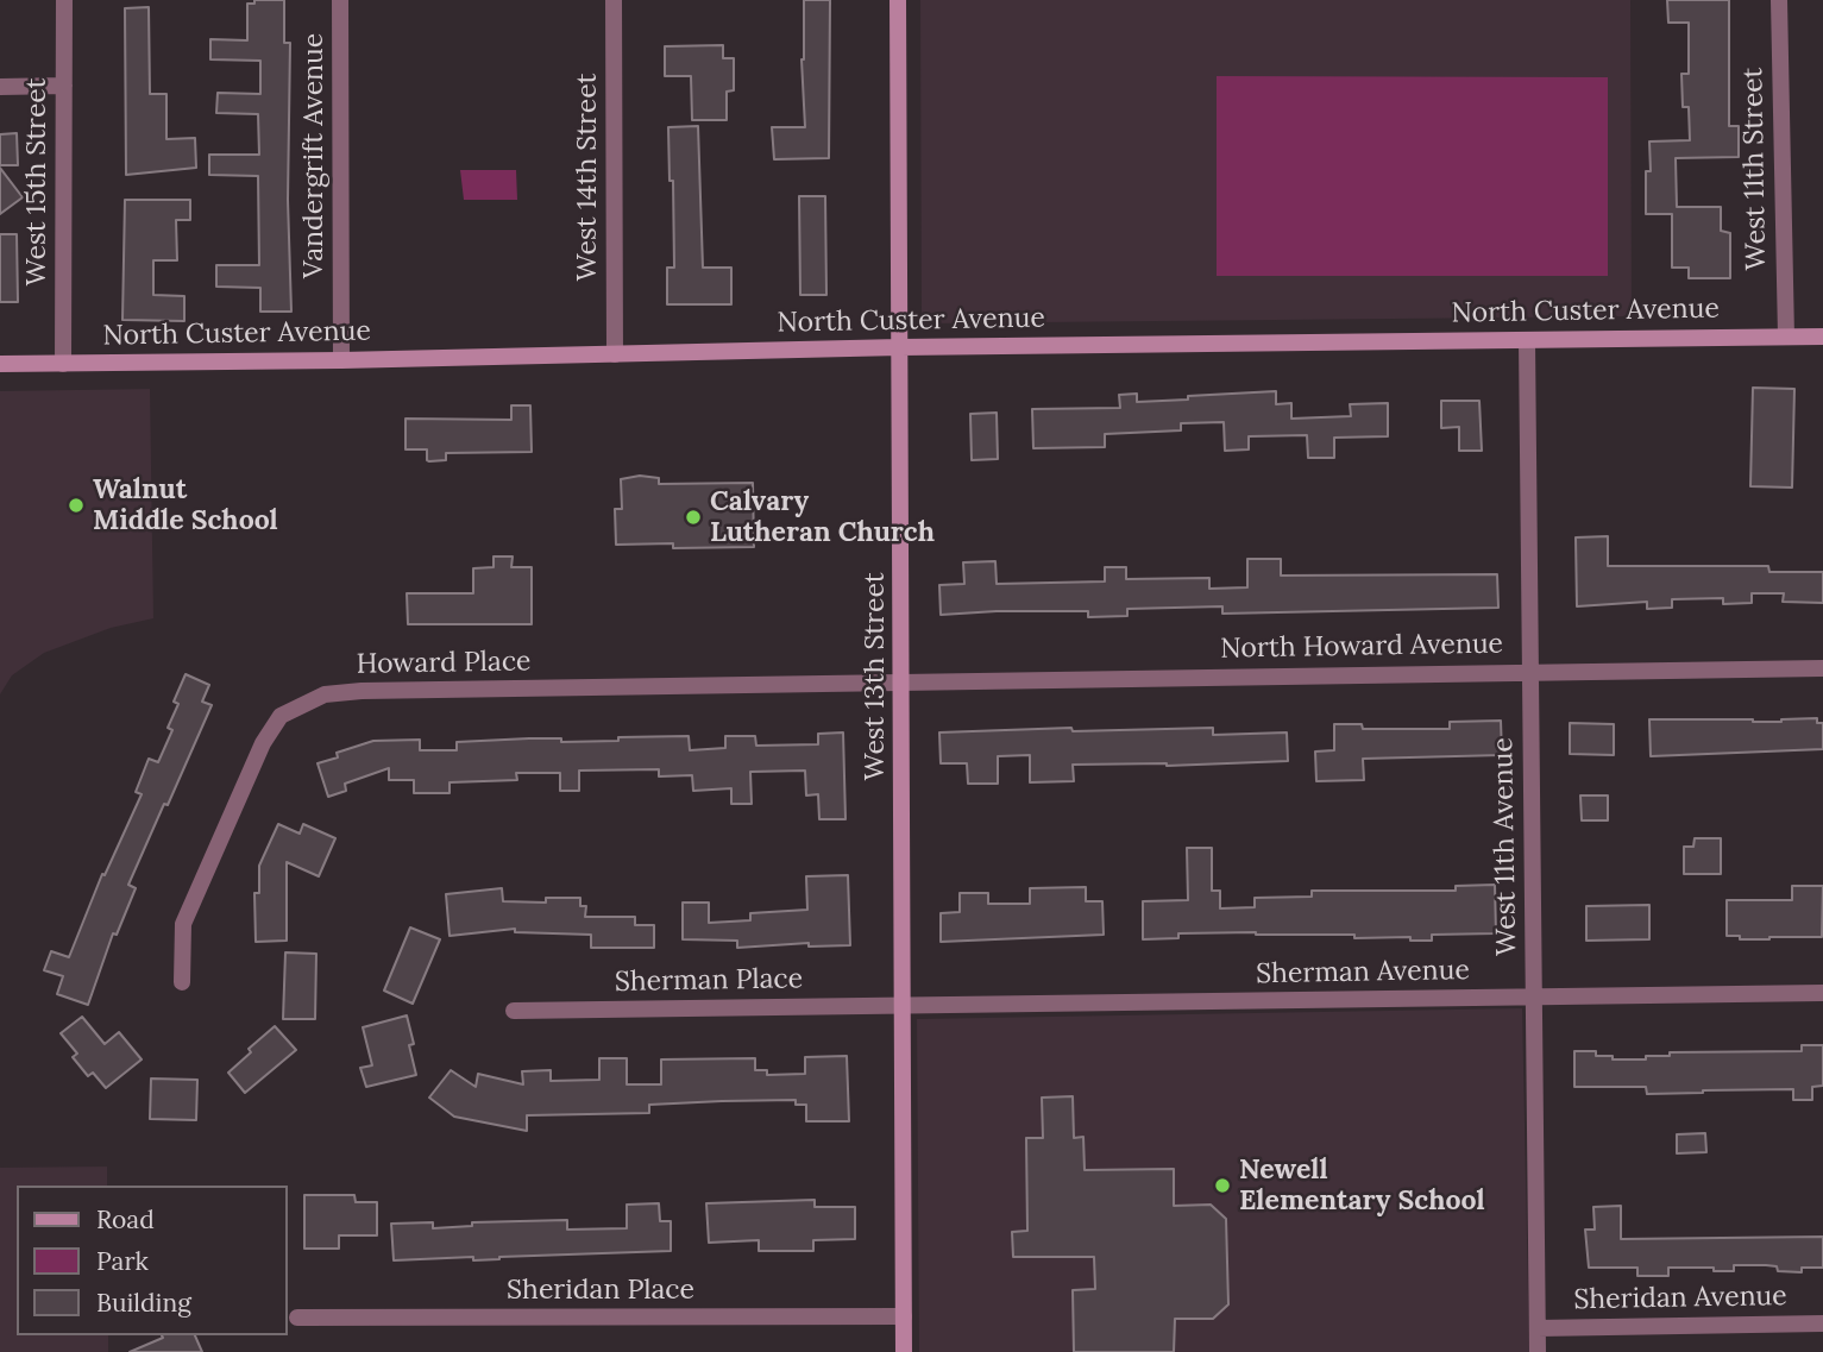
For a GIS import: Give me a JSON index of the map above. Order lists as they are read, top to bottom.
{
  "streets": {
    "street": [
      "Vandergrift Avenue",
      "West 11th Street",
      "West 14th Street",
      "West 15th Street",
      "North Custer Avenue",
      "North Howard Avenue",
      "Howard Place",
      "West 13th Street",
      "West 11th Avenue",
      "Sherman Avenue",
      "Sherman Place",
      "Sheridan Place",
      "Sheridan Avenue"
    ]
  },
  "crossings": [
    ["Vandergrift Avenue", "North Custer Avenue"],
    ["West 11th Street", "North Custer Avenue"],
    ["West 14th Street", "North Custer Avenue"],
    ["West 15th Street", "North Custer Avenue"],
    ["North Custer Avenue", "West 13th Street"],
    ["North Custer Avenue", "West 11th Avenue"],
    ["North Howard Avenue", "Howard Place"],
    ["North Howard Avenue", "West 13th Street"],
    ["North Howard Avenue", "West 11th Avenue"],
    ["Howard Place", "West 13th Street"],
    ["West 13th Street", "Sherman Avenue"],
    ["West 13th Street", "Sherman Place"],
    ["West 13th Street", "Sheridan Place"],
    ["West 11th Avenue", "Sherman Avenue"],
    ["West 11th Avenue", "Sheridan Avenue"],
    ["Sherman Avenue", "Sherman Place"]
  ],
  "places": ["Walnut Middle School", "Calvary Lutheran Church", "Newell Elementary School"],
  "legend": ["Road", "Park", "Building"]
}
